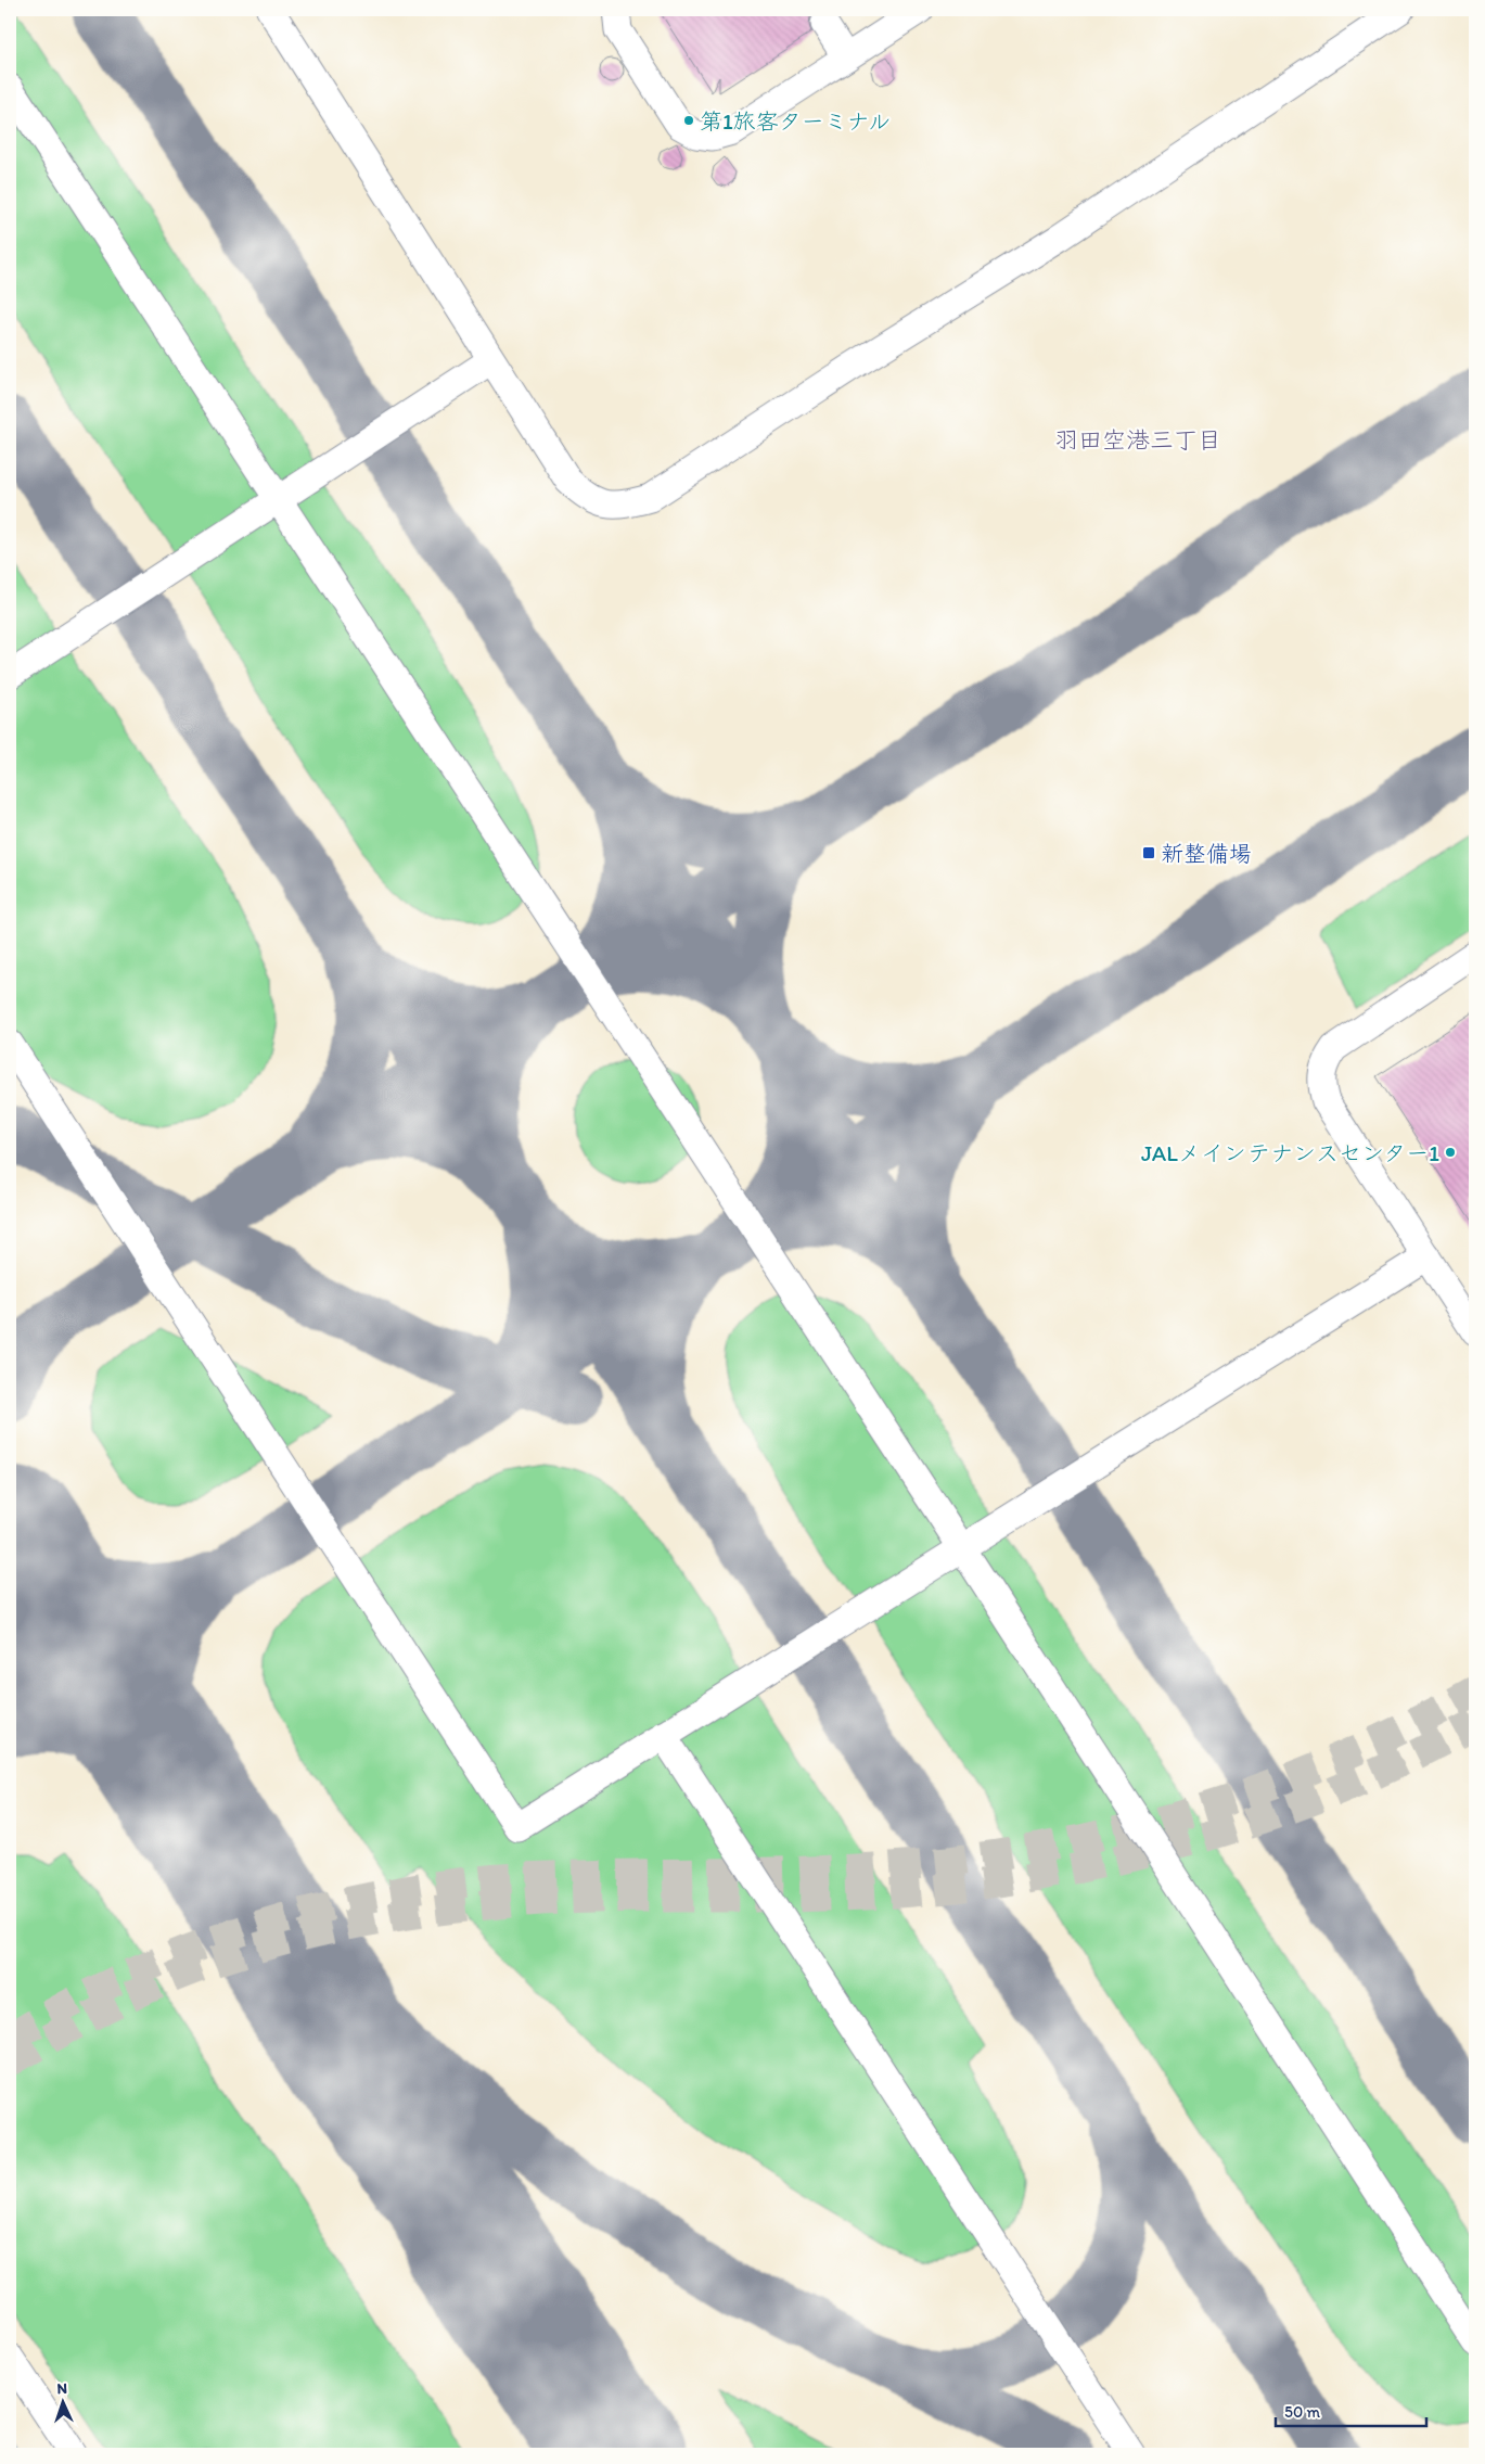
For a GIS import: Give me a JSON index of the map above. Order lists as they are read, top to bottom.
{
  "districts": ["羽田空港三丁目"],
  "places": {
    "other": ["第1旅客ターミナル", "JALメインテナンスセンター1"],
    "transit": ["新整備場"]
  },
  "scale_bar": "50 m",
  "north": "top"
}
